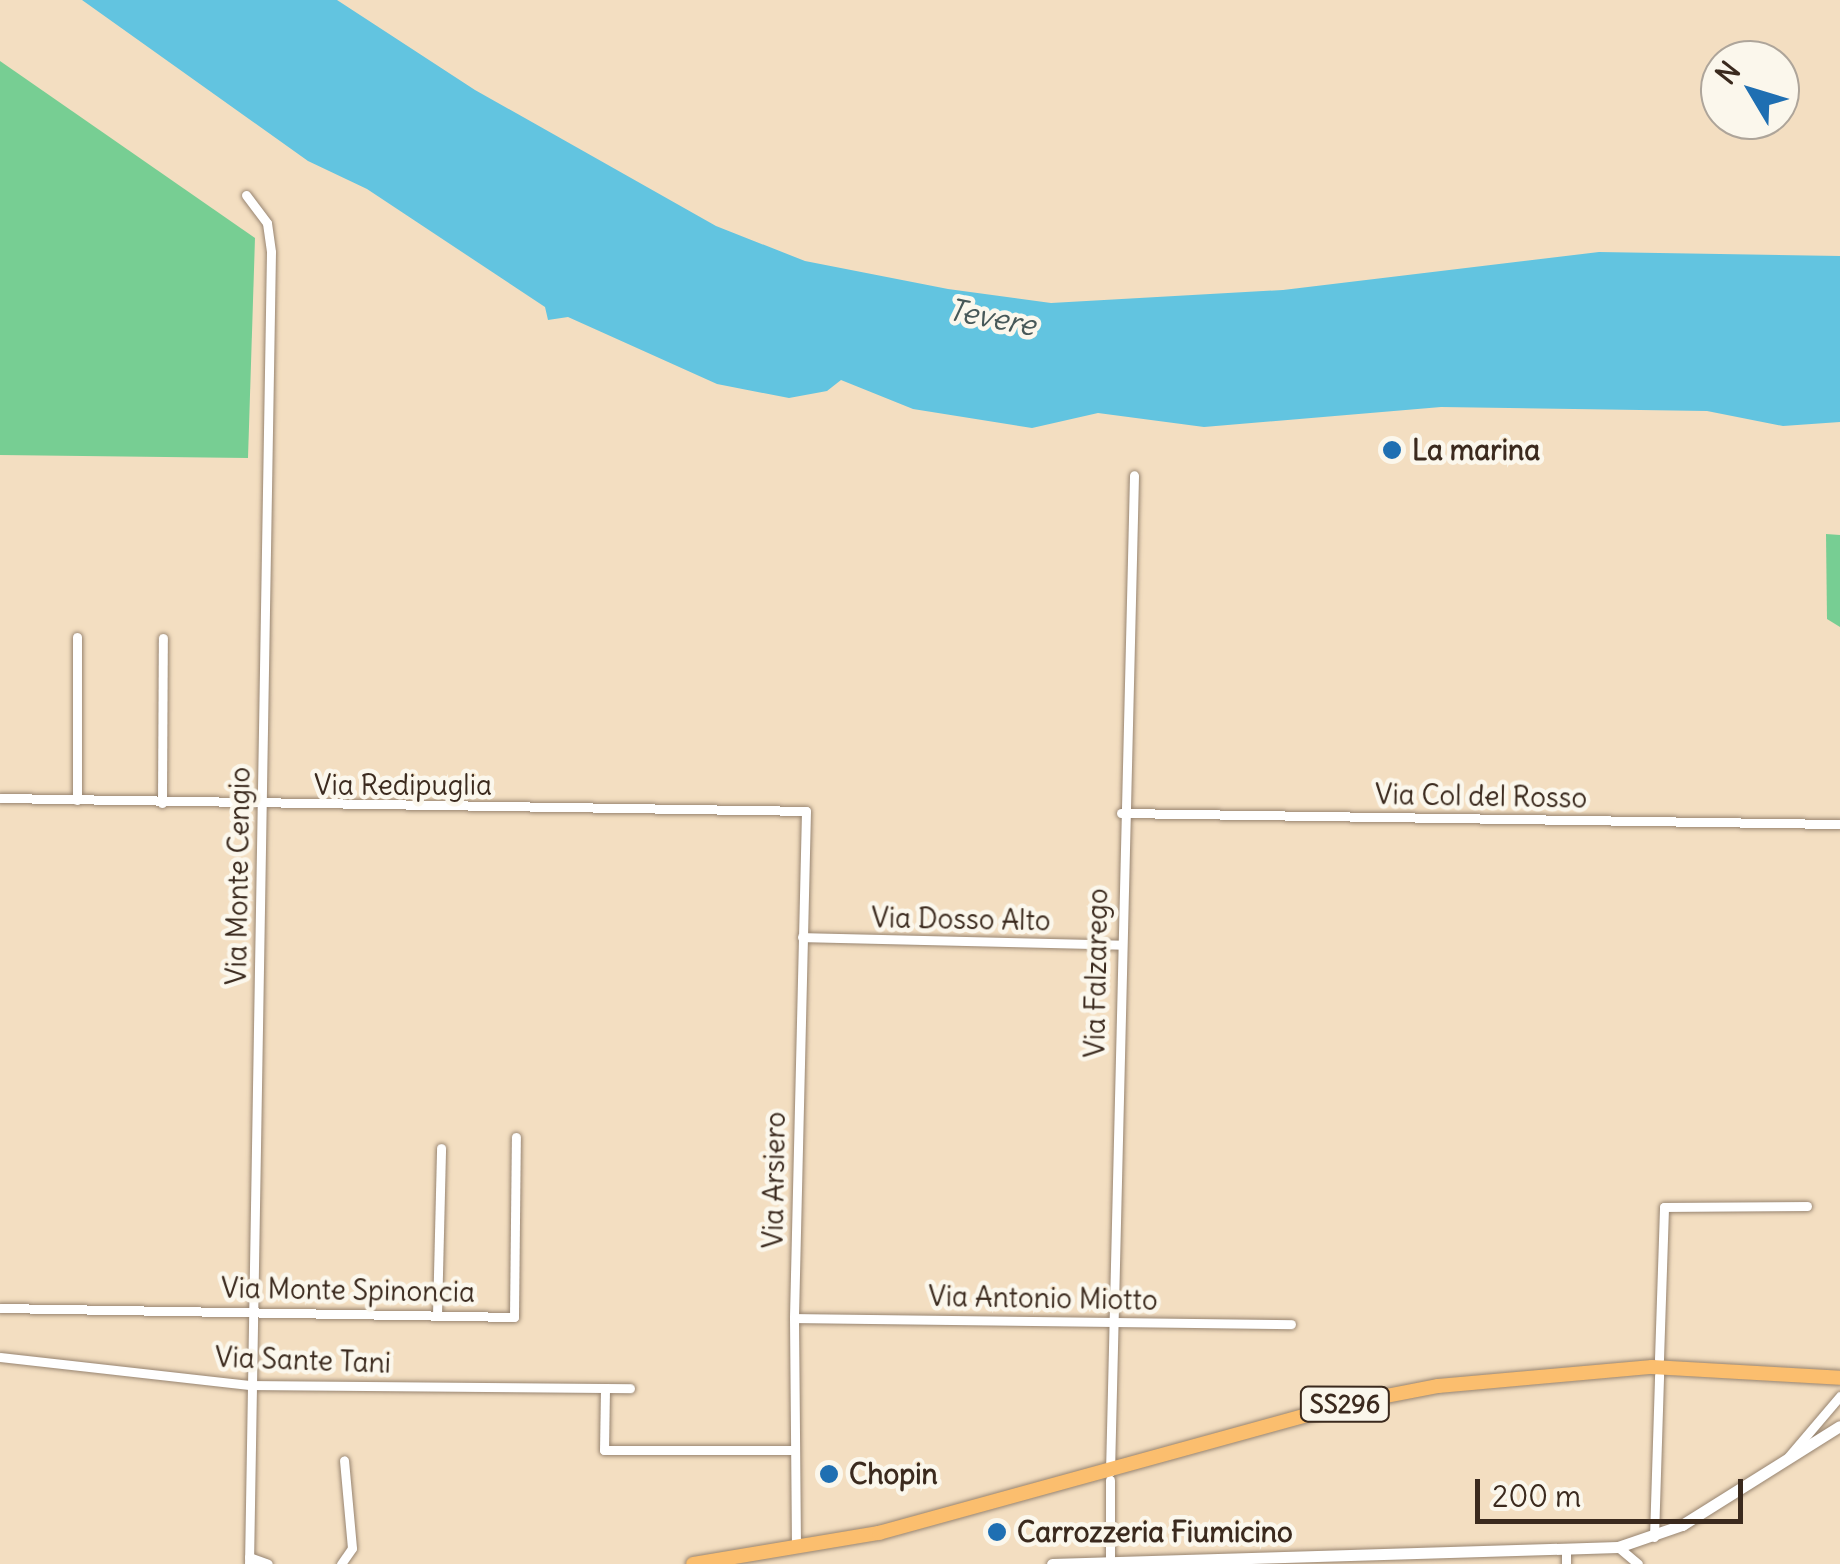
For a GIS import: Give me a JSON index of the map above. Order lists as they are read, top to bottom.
{
  "streets": {
    "main road": ["SS296"],
    "street": [
      "Via Redipuglia",
      "Via Col del Rosso",
      "Via Monte Cengio",
      "Via Dosso Alto",
      "Via Falzarego",
      "Via Arsiero",
      "Via Monte Spinoncia",
      "Via Antonio Miotto",
      "Via Sante Tani"
    ]
  },
  "crossings": [
    ["Via Redipuglia", "Via Monte Cengio"],
    ["Via Redipuglia", "Via Arsiero"],
    ["Via Col del Rosso", "Via Falzarego"],
    ["Via Monte Cengio", "Via Monte Spinoncia"],
    ["Via Monte Cengio", "Via Sante Tani"],
    ["Via Dosso Alto", "Via Falzarego"],
    ["Via Dosso Alto", "Via Arsiero"],
    ["Via Falzarego", "Via Antonio Miotto"],
    ["Via Falzarego", "SS296"],
    ["Via Arsiero", "Via Antonio Miotto"],
    ["Via Arsiero", "SS296"]
  ],
  "water": ["Tevere"],
  "places": ["La marina", "Chopin", "Carrozzeria Fiumicino"],
  "scale_bar": "200 m",
  "north": "top left"
}
